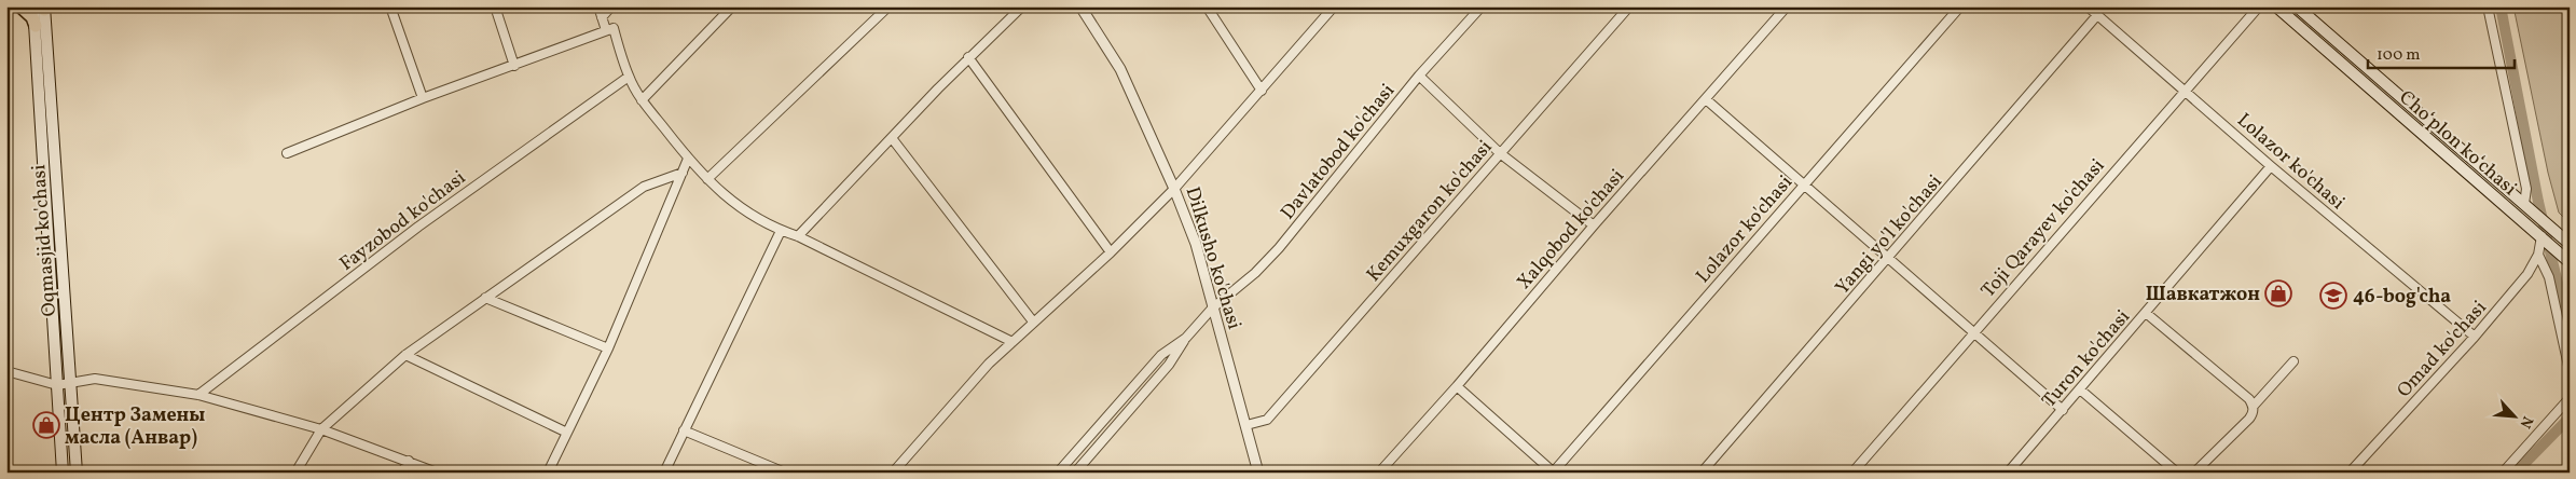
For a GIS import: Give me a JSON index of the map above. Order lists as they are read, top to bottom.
{
  "streets": {
    "main road": ["Choʻplon koʻchasi", "Oqmasjid ko'chasi"],
    "street": [
      "Davlatobod ko'chasi",
      "Lolazor ko'chasi",
      "Kemuxgaron ko'chasi",
      "Fayzobod ko'chasi",
      "Toji Qarayev ko'chasi",
      "Xalqobod ko'chasi",
      "Yangi yo'l ko'chasi",
      "Dilkusho ko'chasi",
      "Omad ko'chasi",
      "Turon ko'chasi"
    ]
  },
  "crossings": [
    ["Choʻplon koʻchasi", "Omad ko'chasi"],
    ["Davlatobod ko'chasi", "Dilkusho ko'chasi"],
    ["Lolazor ko'chasi", "Toji Qarayev ko'chasi"],
    ["Lolazor ko'chasi", "Yangi yo'l ko'chasi"],
    ["Lolazor ko'chasi", "Omad ko'chasi"],
    ["Lolazor ko'chasi", "Turon ko'chasi"],
    ["Kemuxgaron ko'chasi", "Dilkusho ko'chasi"]
  ],
  "places": {
    "shop": ["Шавкатжон", "Центр Замены масла (Анвар)"],
    "school or university": ["46-bog'cha"]
  },
  "scale_bar": "100 m",
  "north": "bottom right"
}
